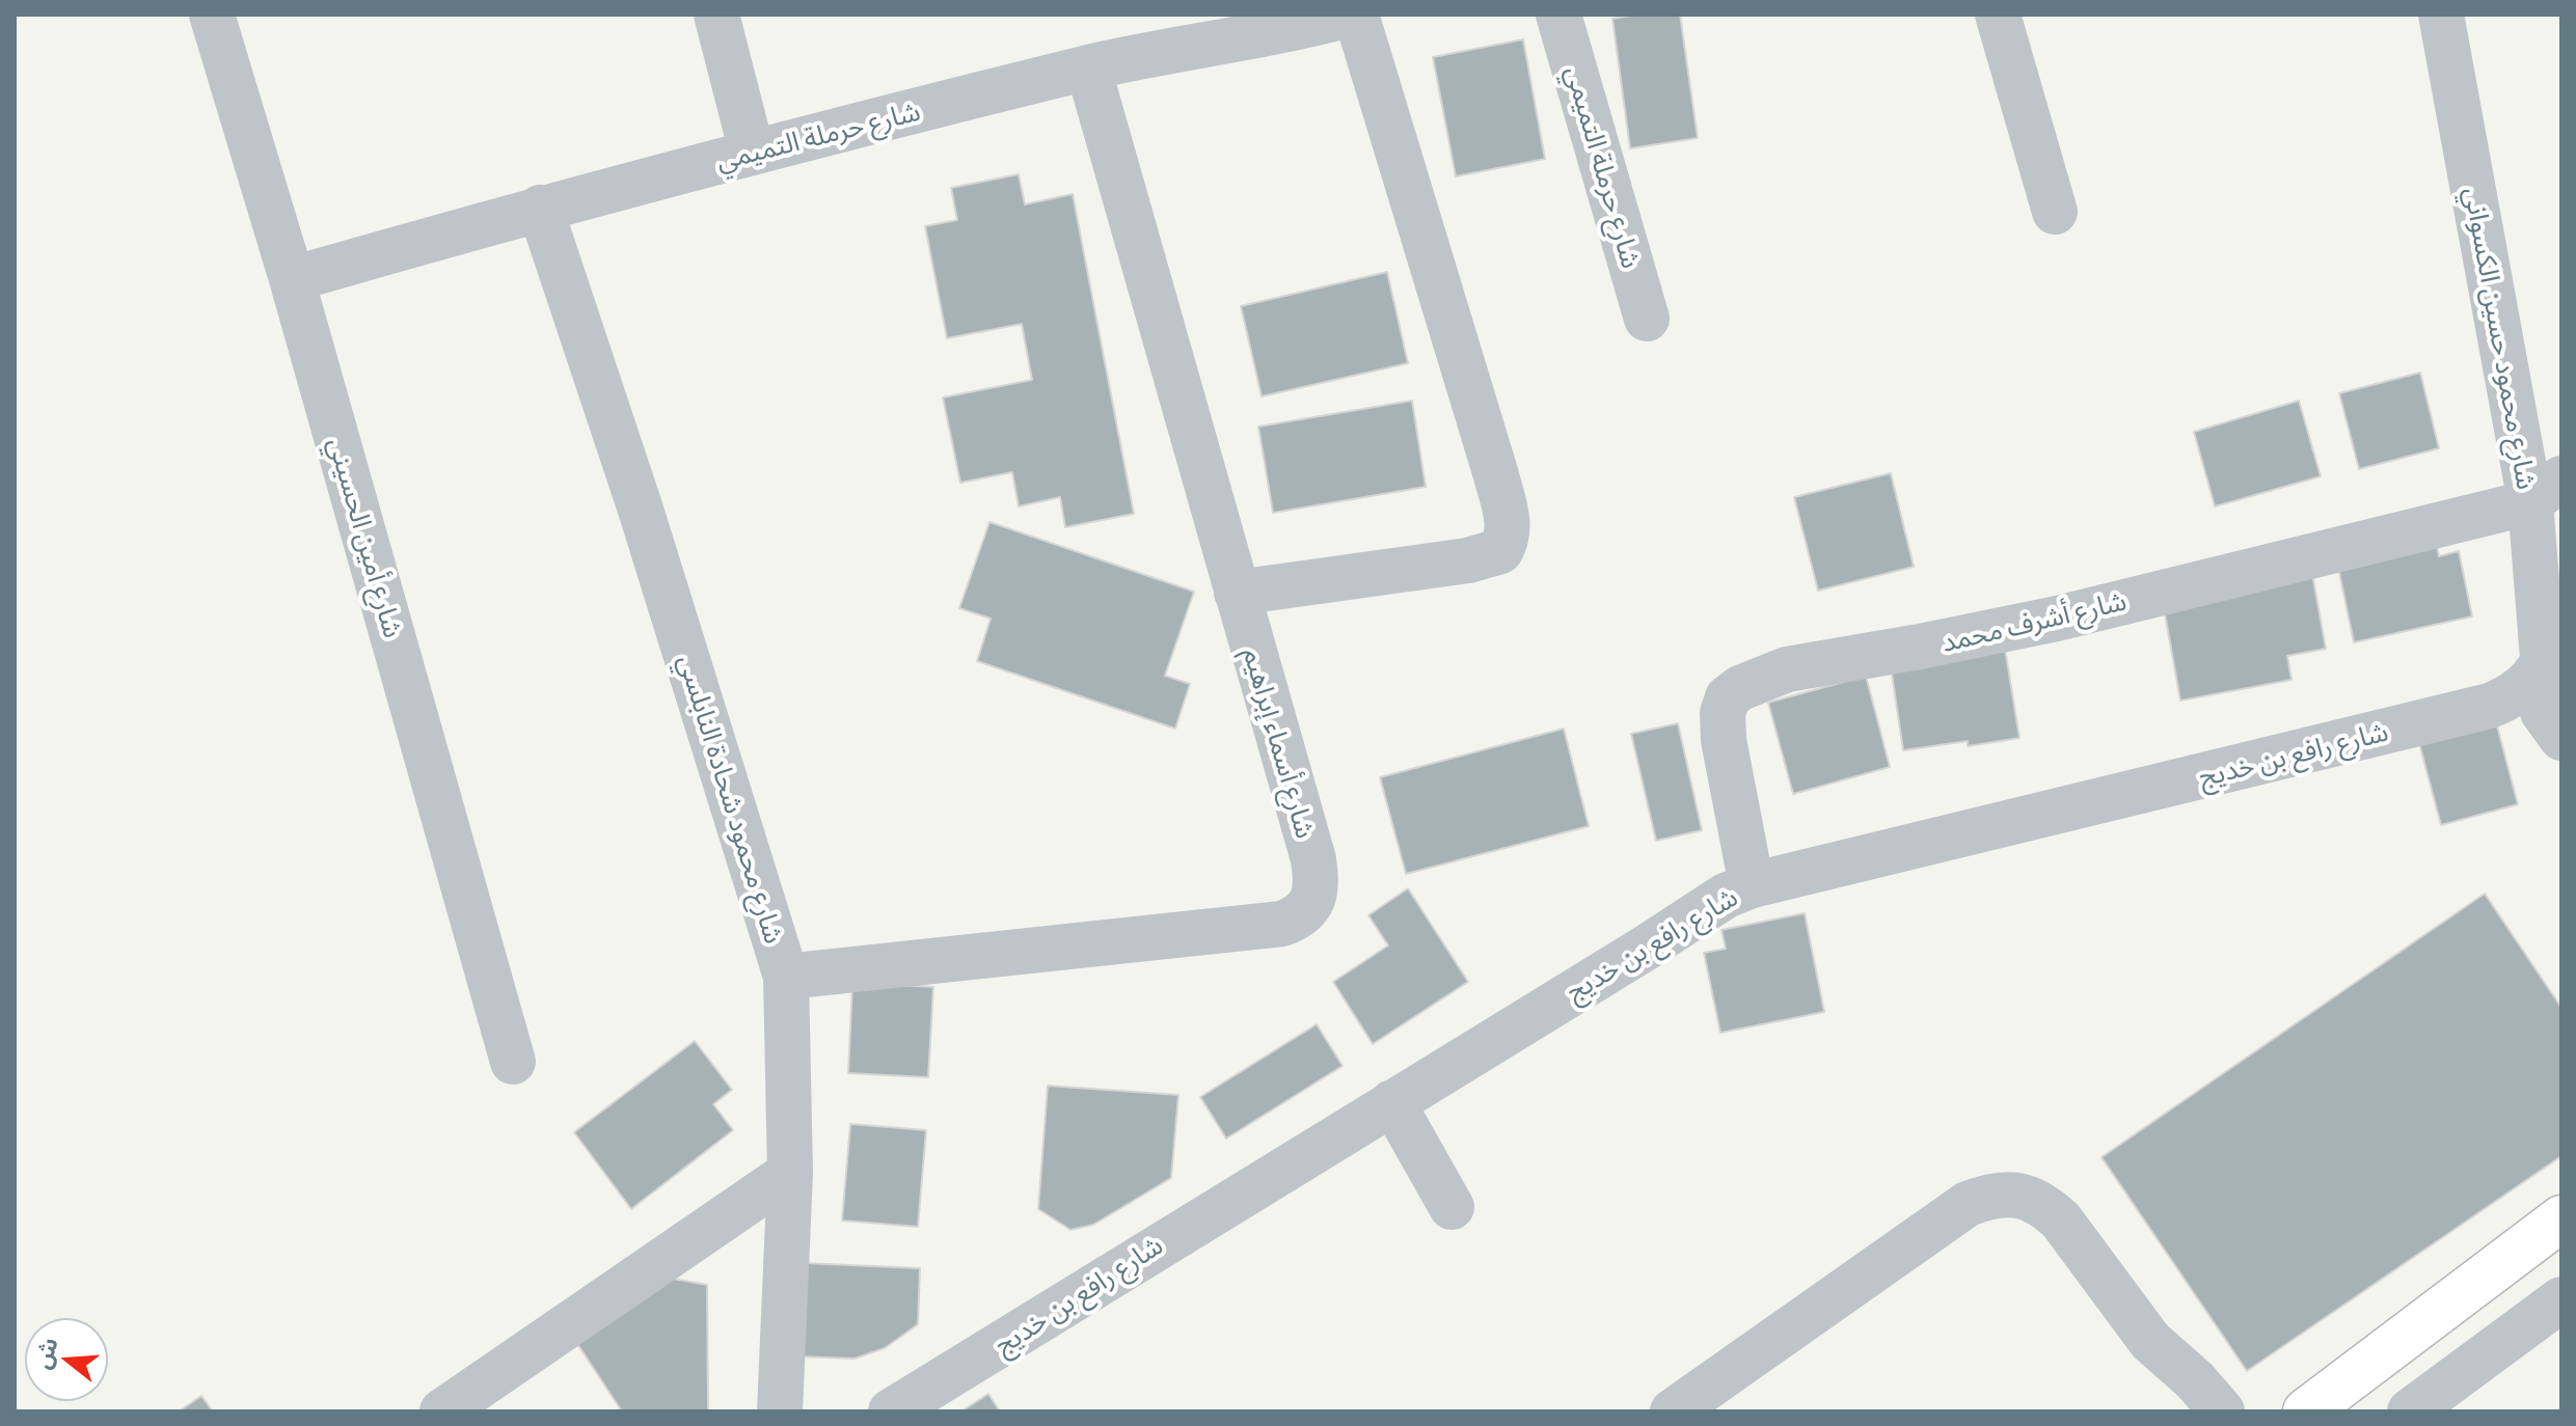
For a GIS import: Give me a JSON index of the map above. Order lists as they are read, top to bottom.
{
  "streets": {
    "street": [
      "شارع حرملة التميمي",
      "شارع محمود حسين الكسواني",
      "شارع أمين الحسيني",
      "شارع أشرف محمد",
      "شارع أسماء إبراهيم",
      "شارع رافع بن خديج",
      "شارع محمود شحادة النابلسي"
    ]
  },
  "crossings": [
    ["شارع حرملة التميمي", "شارع أمين الحسيني"],
    ["شارع حرملة التميمي", "شارع أسماء إبراهيم"],
    ["شارع حرملة التميمي", "شارع محمود شحادة النابلسي"],
    ["شارع محمود حسين الكسواني", "شارع أشرف محمد"],
    ["شارع محمود حسين الكسواني", "شارع رافع بن خديج"],
    ["شارع أشرف محمد", "شارع رافع بن خديج"],
    ["شارع أسماء إبراهيم", "شارع محمود شحادة النابلسي"]
  ],
  "north": "left"
}
